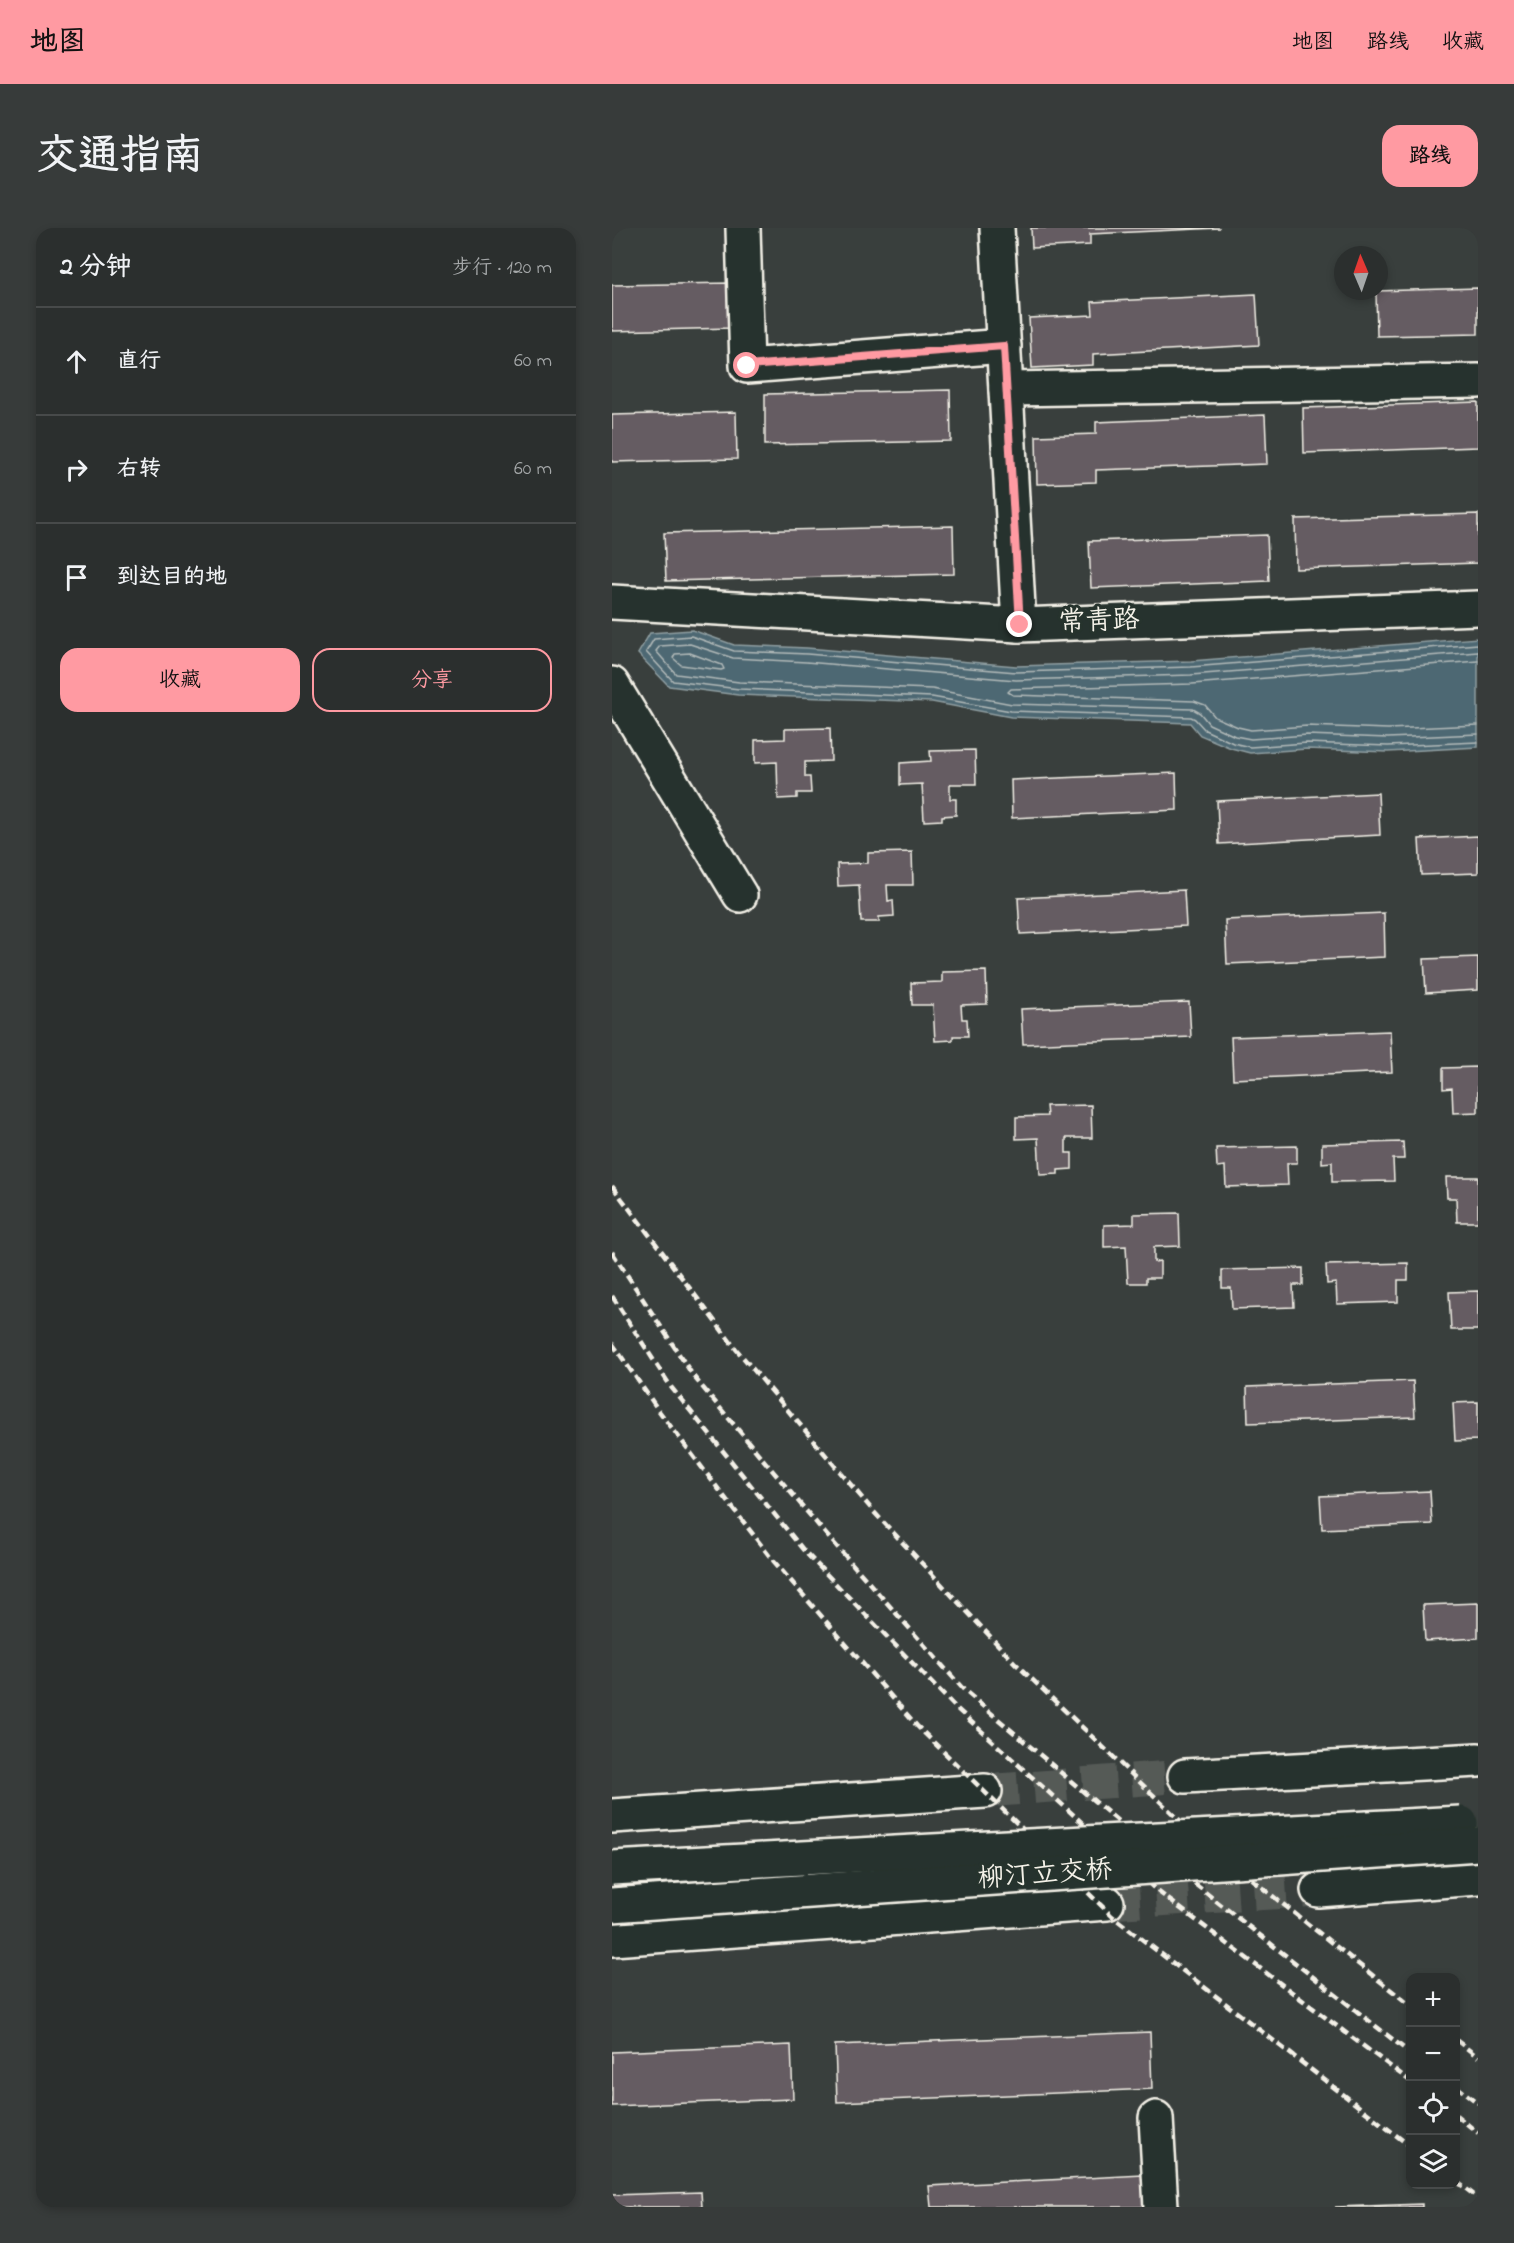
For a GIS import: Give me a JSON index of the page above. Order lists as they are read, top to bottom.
{
  "streets": {
    "main road": ["常青路", "柳汀立交桥"]
  },
  "north": "top",
  "page": {
    "header": "地图",
    "nav": ["地图", "路线", "收藏"],
    "title": "交通指南",
    "buttons": [
      "路线",
      ["收藏", "分享"]
    ],
    "heading": ["2 分钟", "步行 · 120 m"],
    "list": [
      ["直行", "60 m"],
      ["右转", "60 m"],
      "到达目的地"
    ],
    "map_buttons": ["+", "−"]
  }
}
